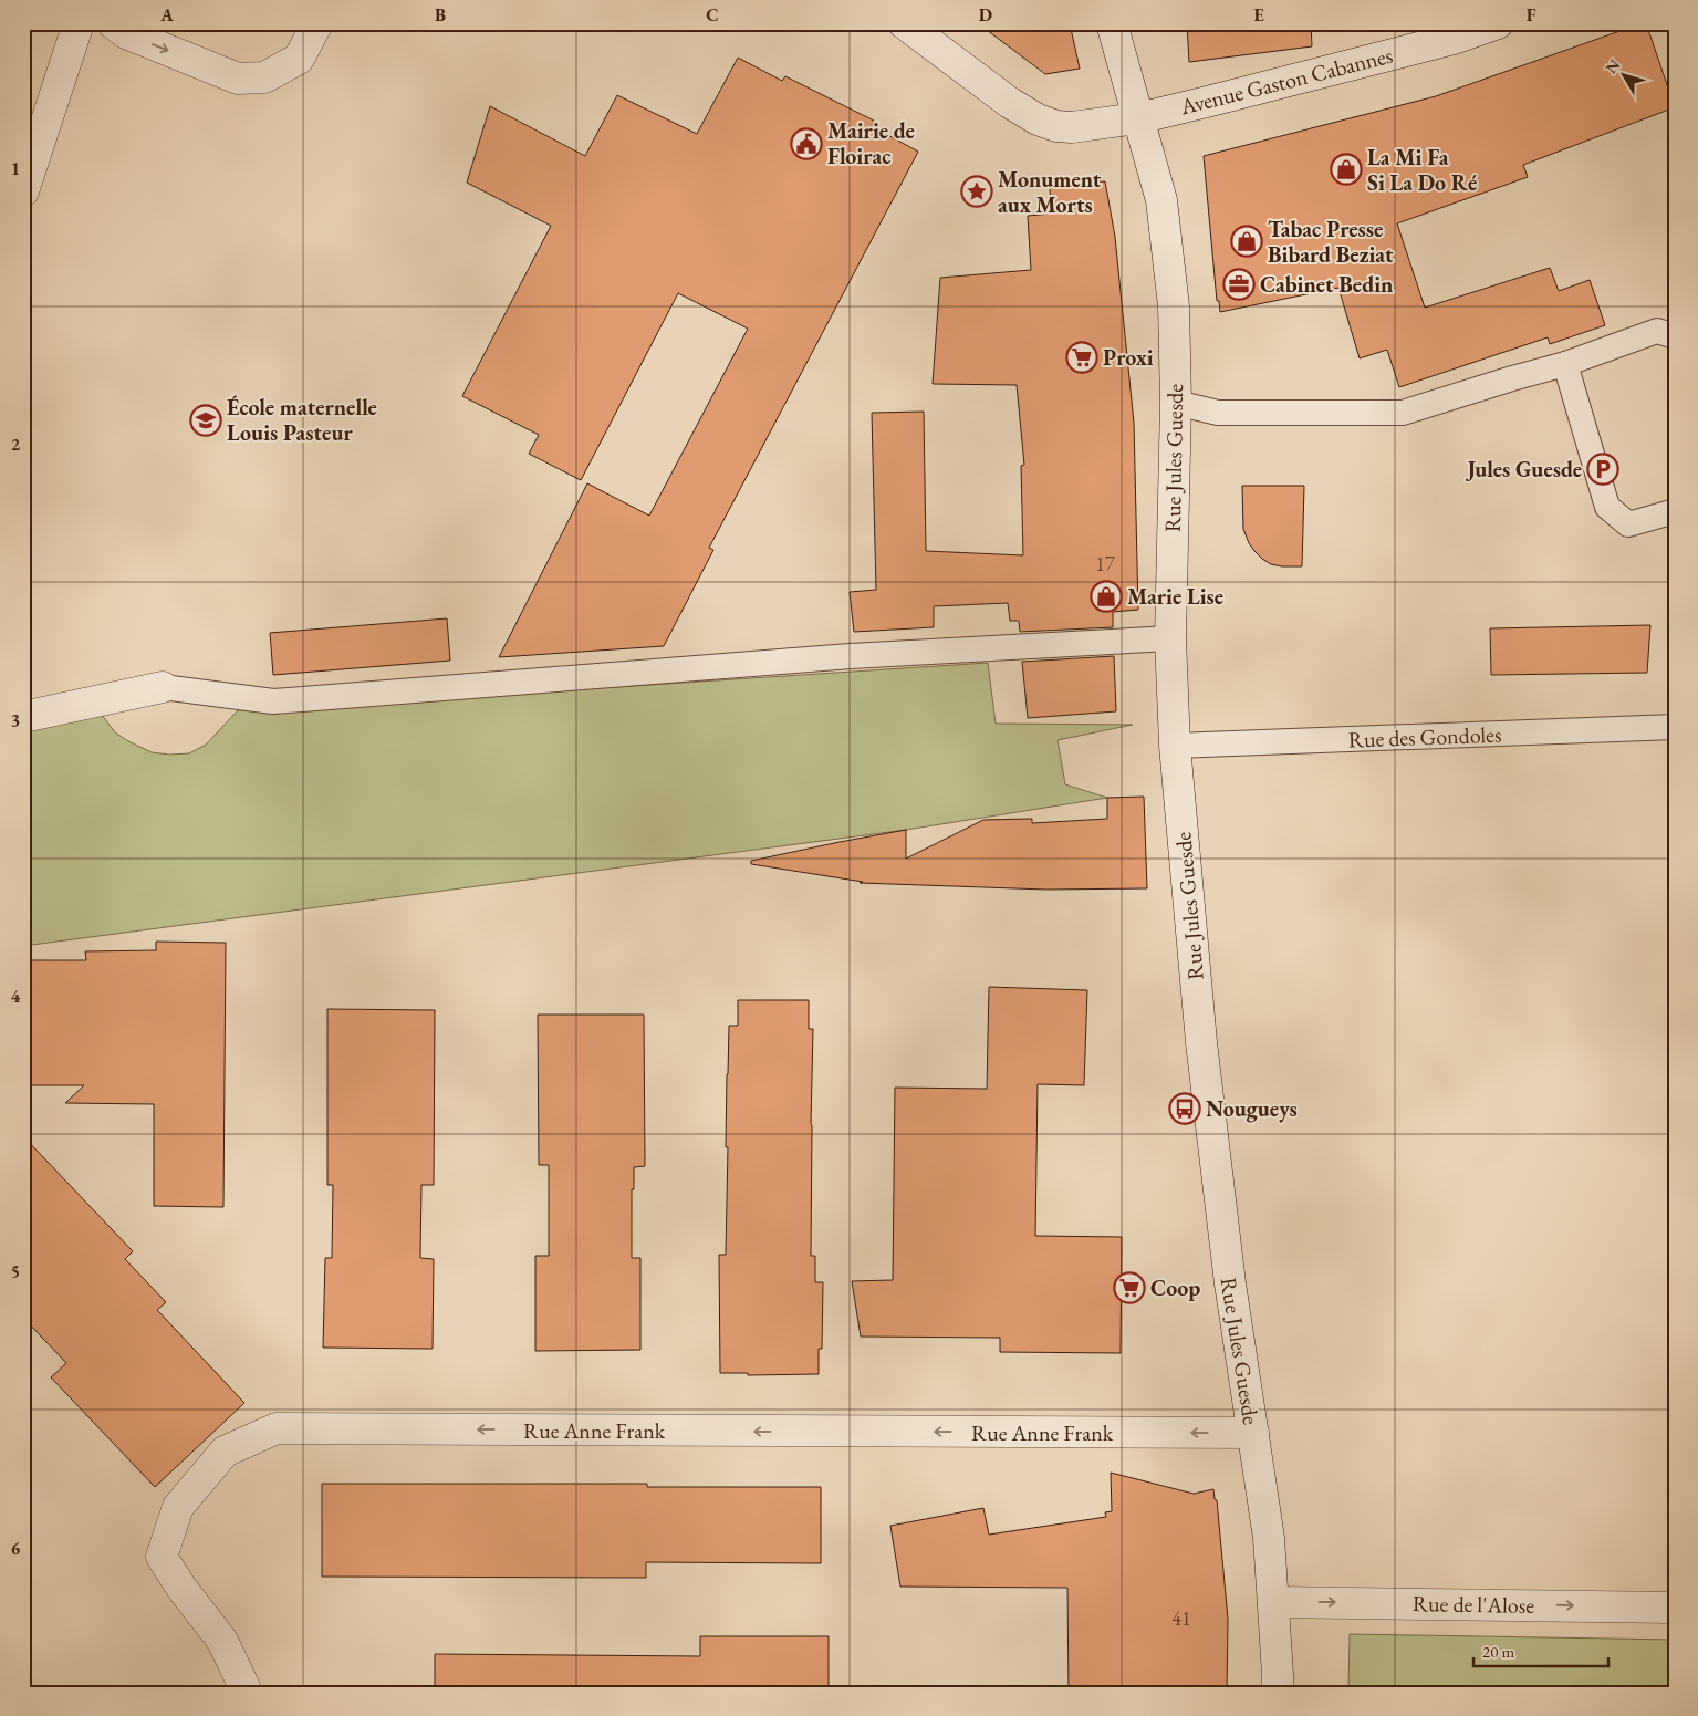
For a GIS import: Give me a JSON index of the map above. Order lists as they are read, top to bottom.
{
  "streets": {
    "street": [
      "Avenue Gaston Cabannes",
      "Rue Jules Guesde",
      "Rue Anne Frank",
      "Rue de l'Alose"
    ],
    "lane": ["Rue des Gondoles"]
  },
  "crossings": [
    ["Avenue Gaston Cabannes", "Rue Jules Guesde"],
    ["Rue Jules Guesde", "Rue des Gondoles"],
    ["Rue Jules Guesde", "Rue Anne Frank"],
    ["Rue Jules Guesde", "Rue de l'Alose"]
  ],
  "one_way": ["Rue de l'Alose"],
  "places": {
    "public building": ["Mairie de Floirac"],
    "shop": ["La Mi Fa Si La Do Ré", "Tabac Presse Bibard Beziat", "Marie Lise"],
    "place": ["Monument aux Morts"],
    "office": ["Cabinet Bedin"],
    "supermarket": ["Proxi", "Coop"],
    "school or university": ["École maternelle Louis Pasteur"],
    "parking": ["Jules Guesde"],
    "bus stop": ["Nougueys"]
  },
  "house_numbers": ["17", "41"],
  "scale_bar": "20 m",
  "north": "top left",
  "grid": {
    "columns": [
      "A",
      "B",
      "C",
      "D",
      "E",
      "F"
    ],
    "rows": [
      "1",
      "2",
      "3",
      "4",
      "5",
      "6"
    ]
  }
}
